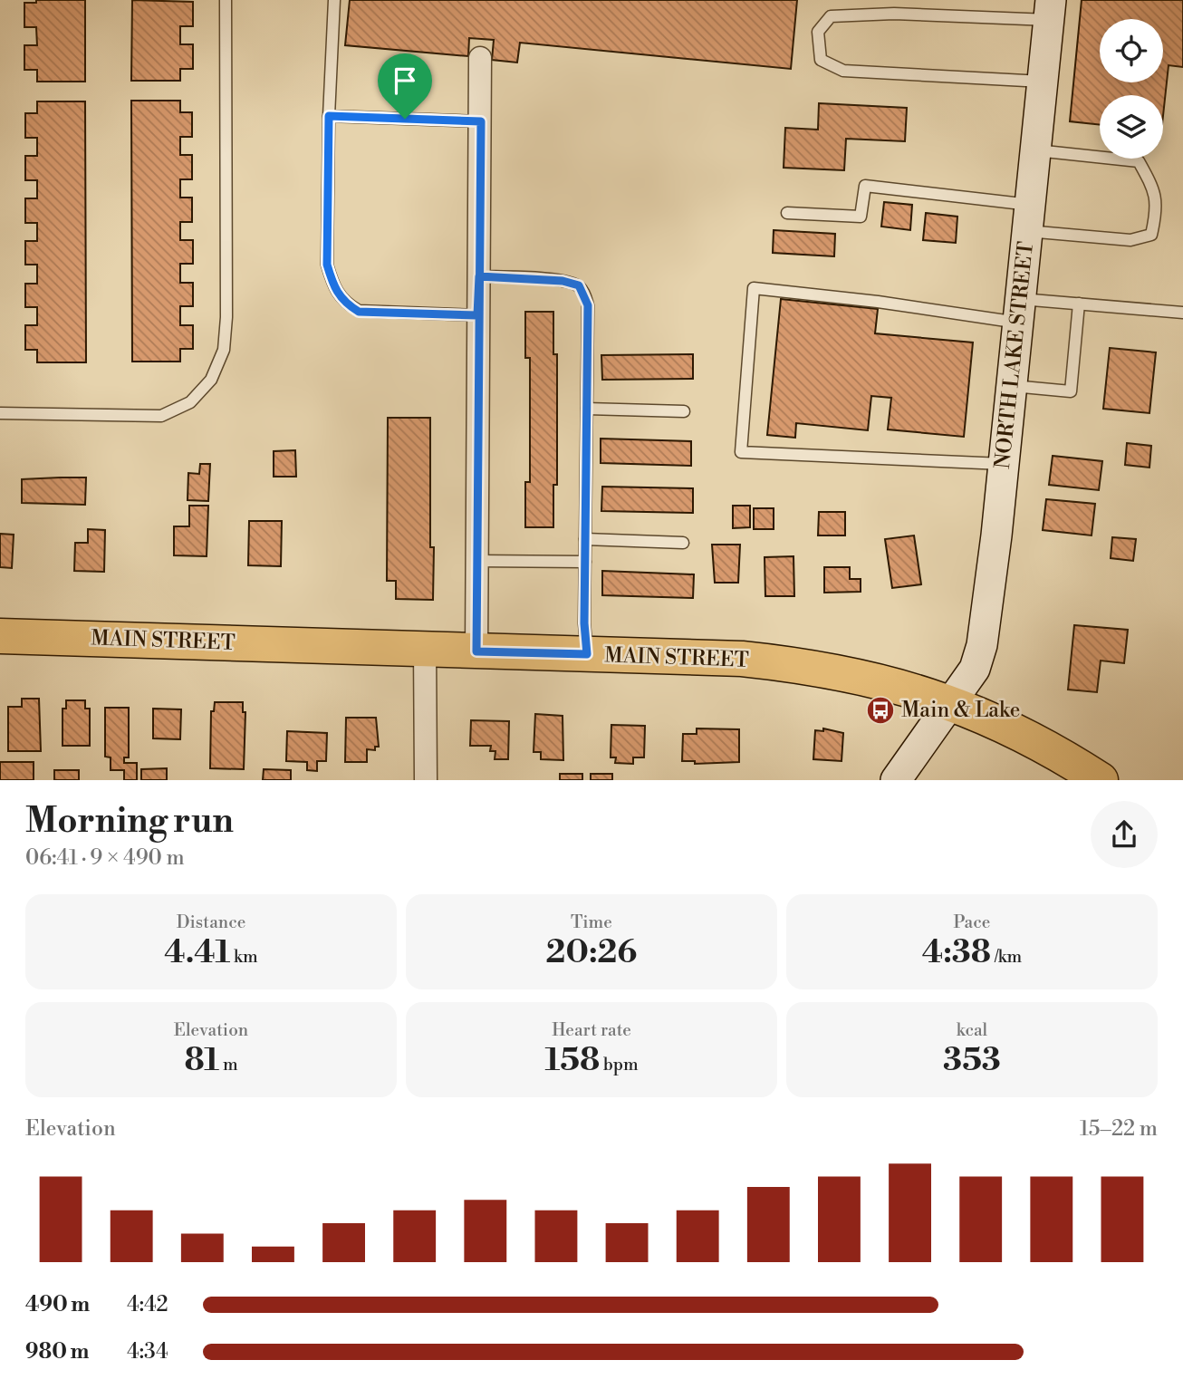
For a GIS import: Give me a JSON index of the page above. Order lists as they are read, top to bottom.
{
  "streets": {
    "main road": ["NORTH LAKE STREET", "MAIN STREET"]
  },
  "crossings": [
    ["NORTH LAKE STREET", "MAIN STREET"]
  ],
  "places": {
    "bus stop": ["Main & Lake"]
  },
  "page": {
    "heading": ["Morning run", "06:41 · 9 × 490 m"],
    "stats": [
      ["Distance", "4.41 km"],
      ["Time", "20:26"],
      ["Pace", "4:38 /km"],
      ["Elevation", "81 m"],
      ["Heart rate", "158 bpm"],
      ["kcal", "353"]
    ],
    "chart": ["Elevation", "15–22 m"],
    "list": [
      {
        "name": "490 m",
        "note": "4:42"
      },
      {
        "name": "980 m",
        "note": "4:34"
      }
    ]
  }
}
